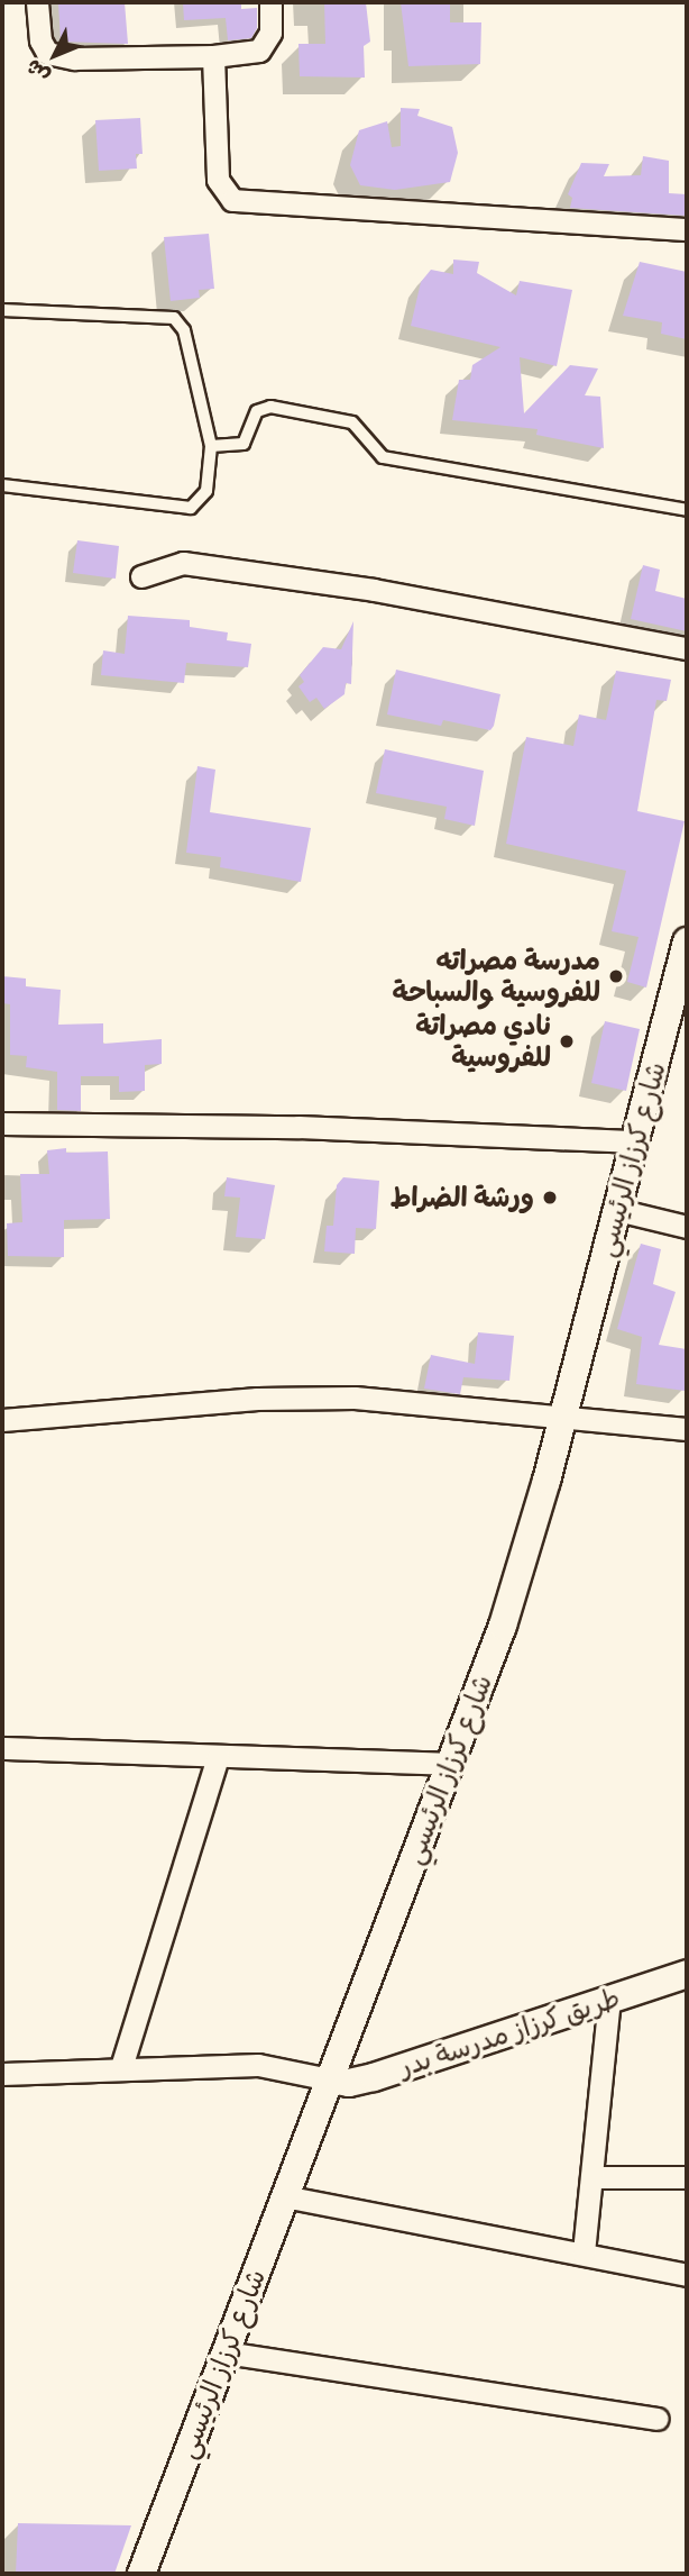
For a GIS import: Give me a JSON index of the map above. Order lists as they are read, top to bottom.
{
  "streets": {
    "street": ["شارع كرزاز الرئيسي", "طريق كرزاز مدرسة بدر"]
  },
  "crossings": [
    ["شارع كرزاز الرئيسي", "طريق كرزاز مدرسة بدر"]
  ],
  "places": ["مدرسة مصراته للفروسية والسباحة", "نادي مصراتة للفروسية", "ورشة الضراط"],
  "north": "bottom left"
}
